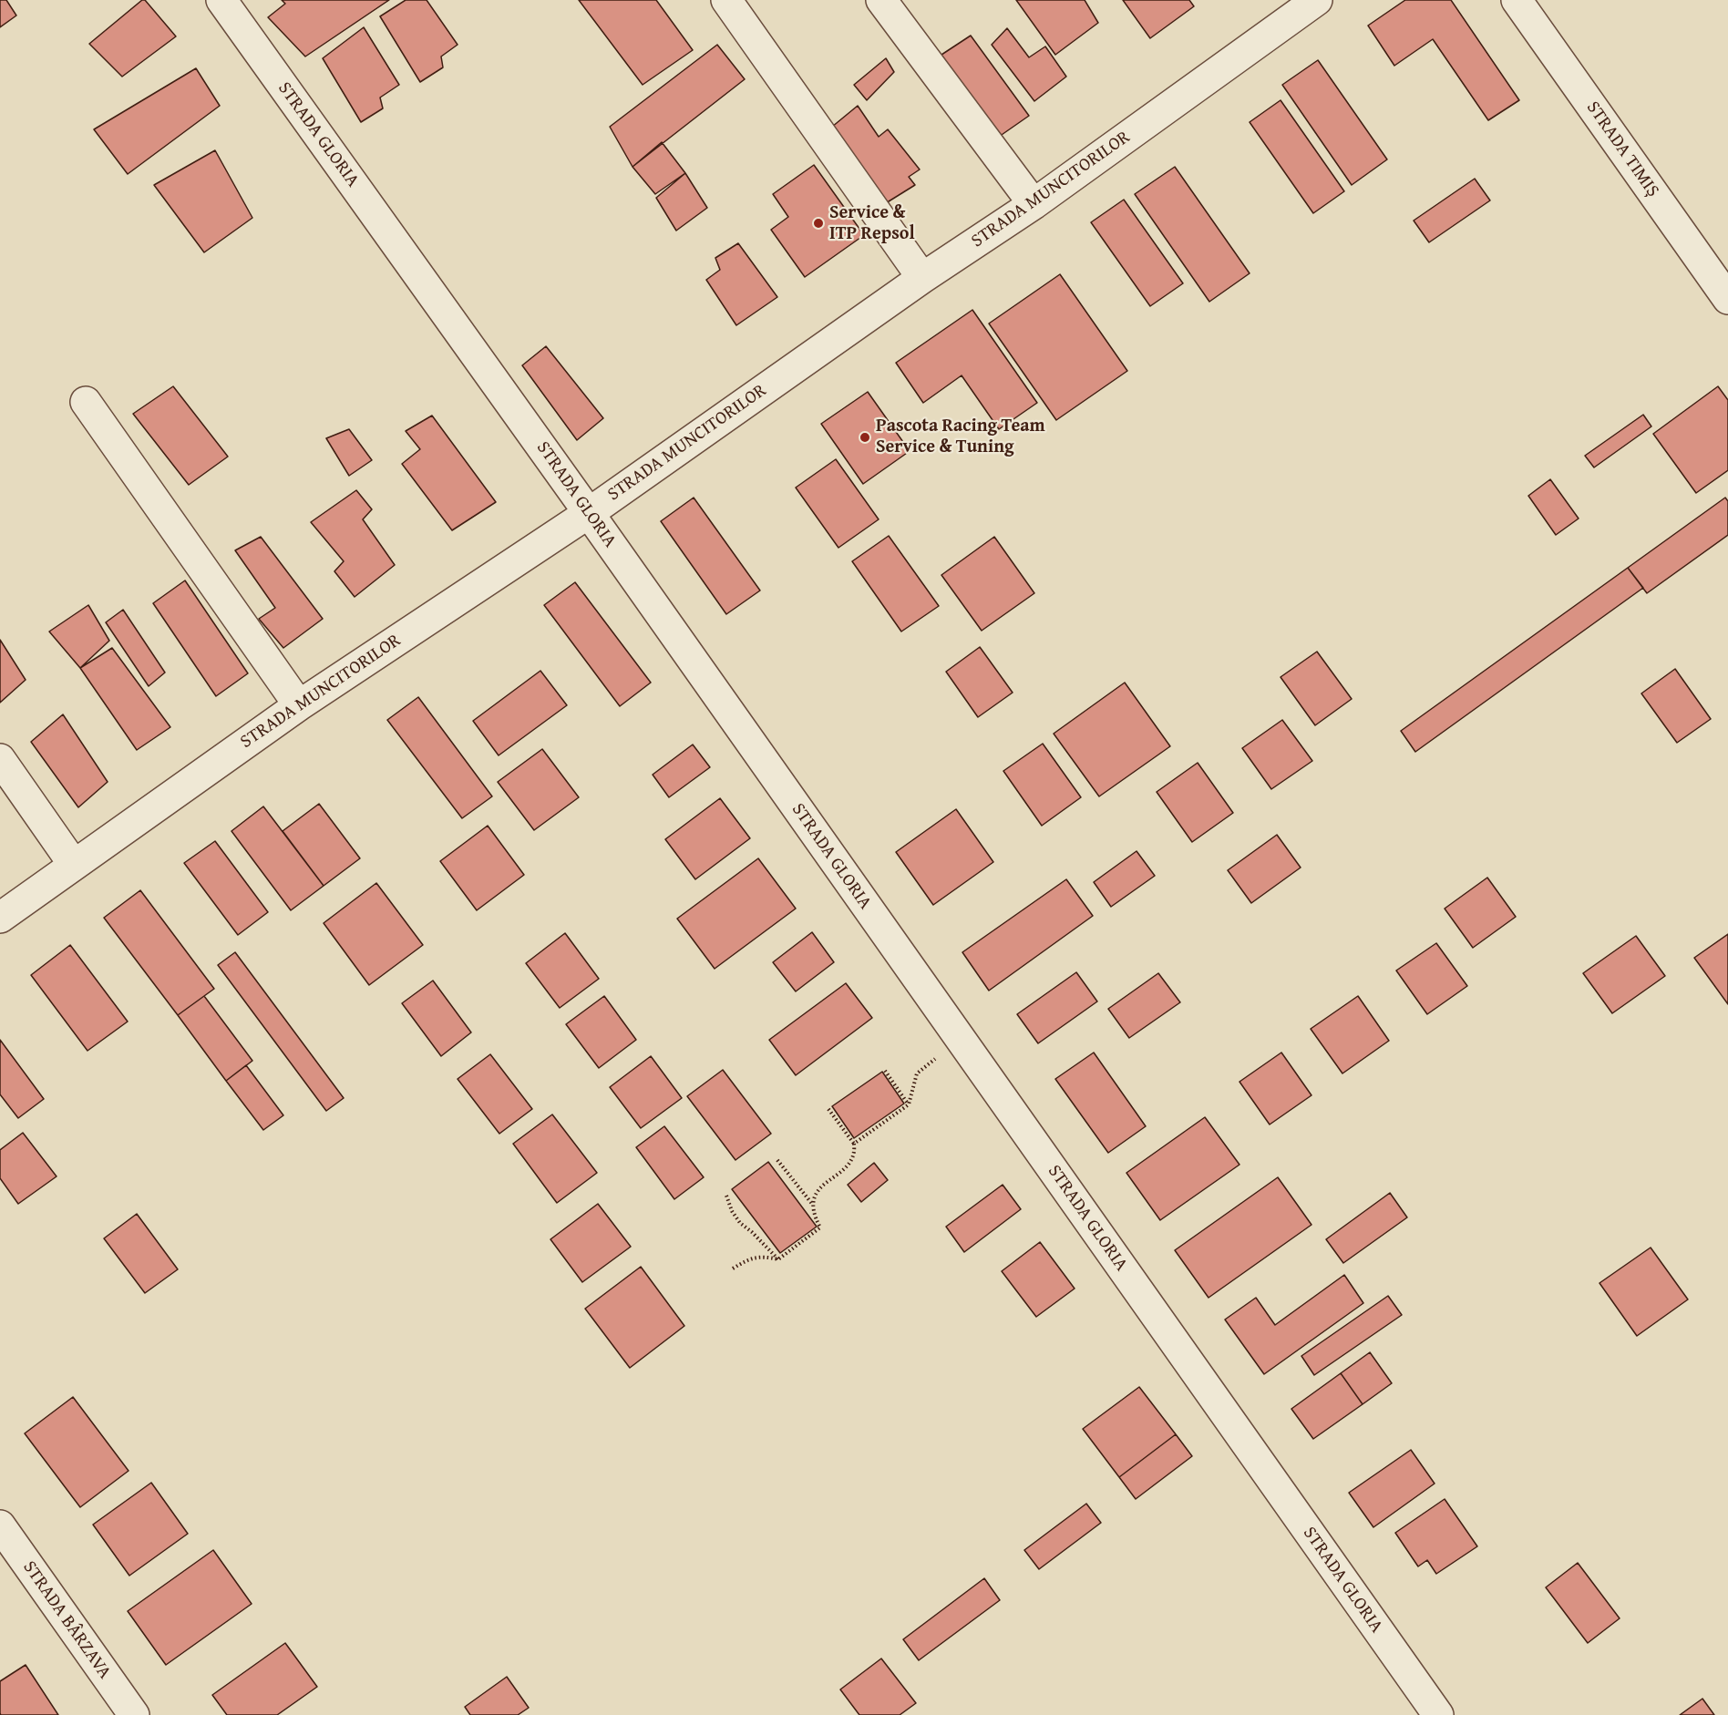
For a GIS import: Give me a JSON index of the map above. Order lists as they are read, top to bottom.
{
  "streets": {
    "street": [
      "STRADA GLORIA",
      "STRADA TIMIȘ",
      "STRADA MUNCITORILOR",
      "STRADA BÂRZAVA"
    ]
  },
  "crossings": [
    ["STRADA GLORIA", "STRADA MUNCITORILOR"]
  ],
  "places": ["Service & ITP Repsol", "Pascota Racing Team Service & Tuning"]
}
